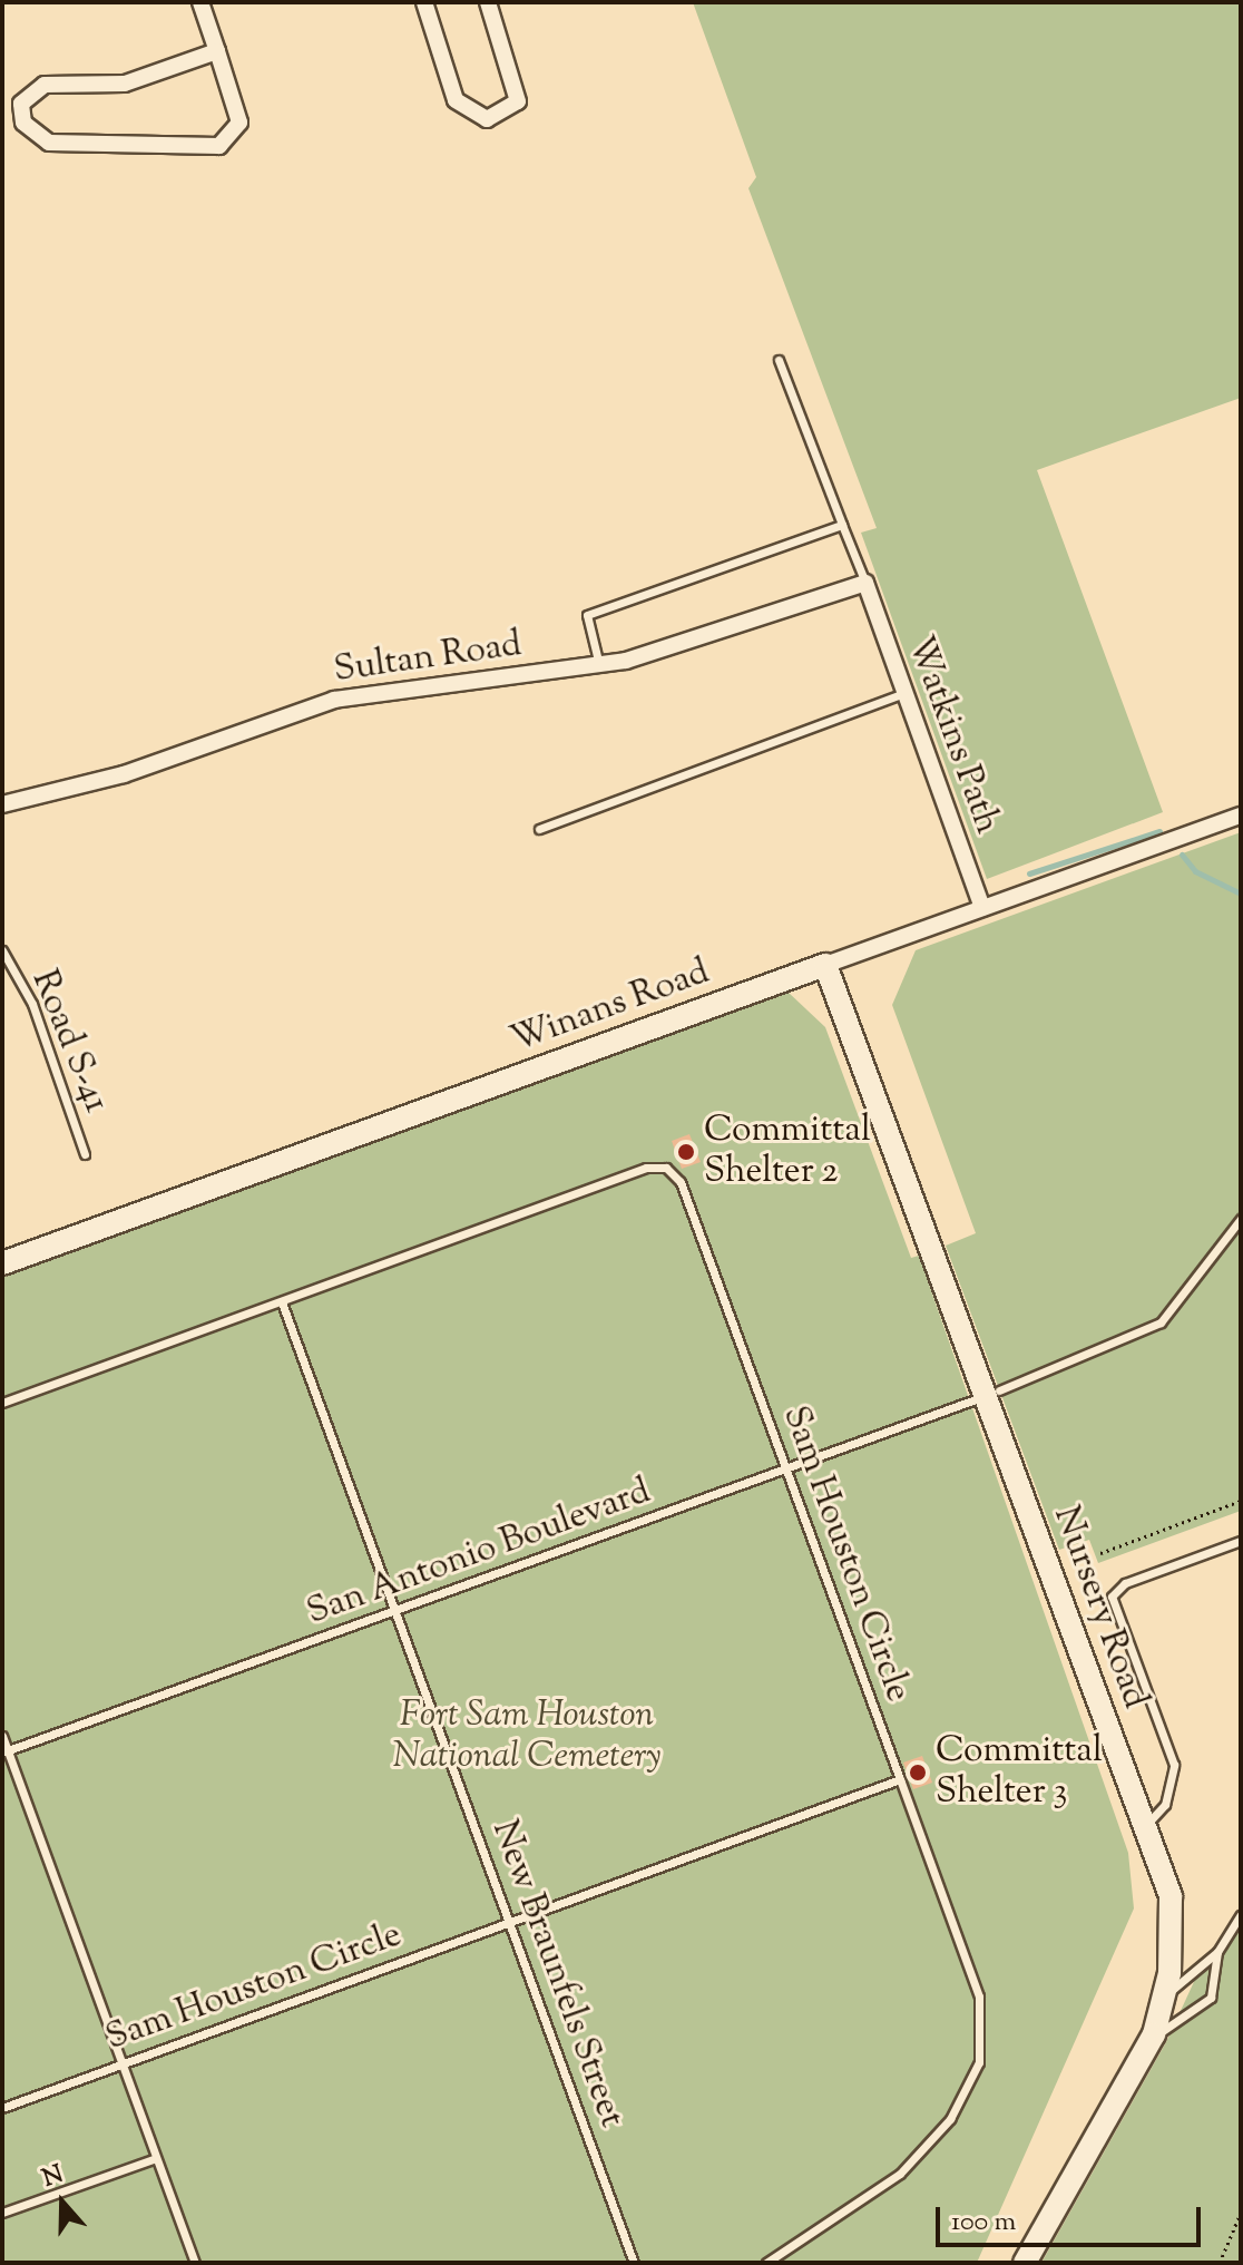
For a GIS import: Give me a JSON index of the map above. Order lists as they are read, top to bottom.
{
  "streets": {
    "street": [
      "Sultan Road",
      "Watkins Path",
      "Winans Road",
      "Nursery Road"
    ],
    "lane": [
      "Road S-41",
      "San Antonio Boulevard",
      "Sam Houston Circle",
      "New Braunfels Street"
    ]
  },
  "crossings": [
    ["Sultan Road", "Watkins Path"],
    ["Watkins Path", "Winans Road"],
    ["Winans Road", "Nursery Road"],
    ["San Antonio Boulevard", "Sam Houston Circle"],
    ["San Antonio Boulevard", "New Braunfels Street"],
    ["Sam Houston Circle", "New Braunfels Street"]
  ],
  "parks": ["Fort Sam Houston National Cemetery"],
  "places": ["Committal Shelter 2", "Committal Shelter 3"],
  "scale_bar": "100 m",
  "north": "top"
}
